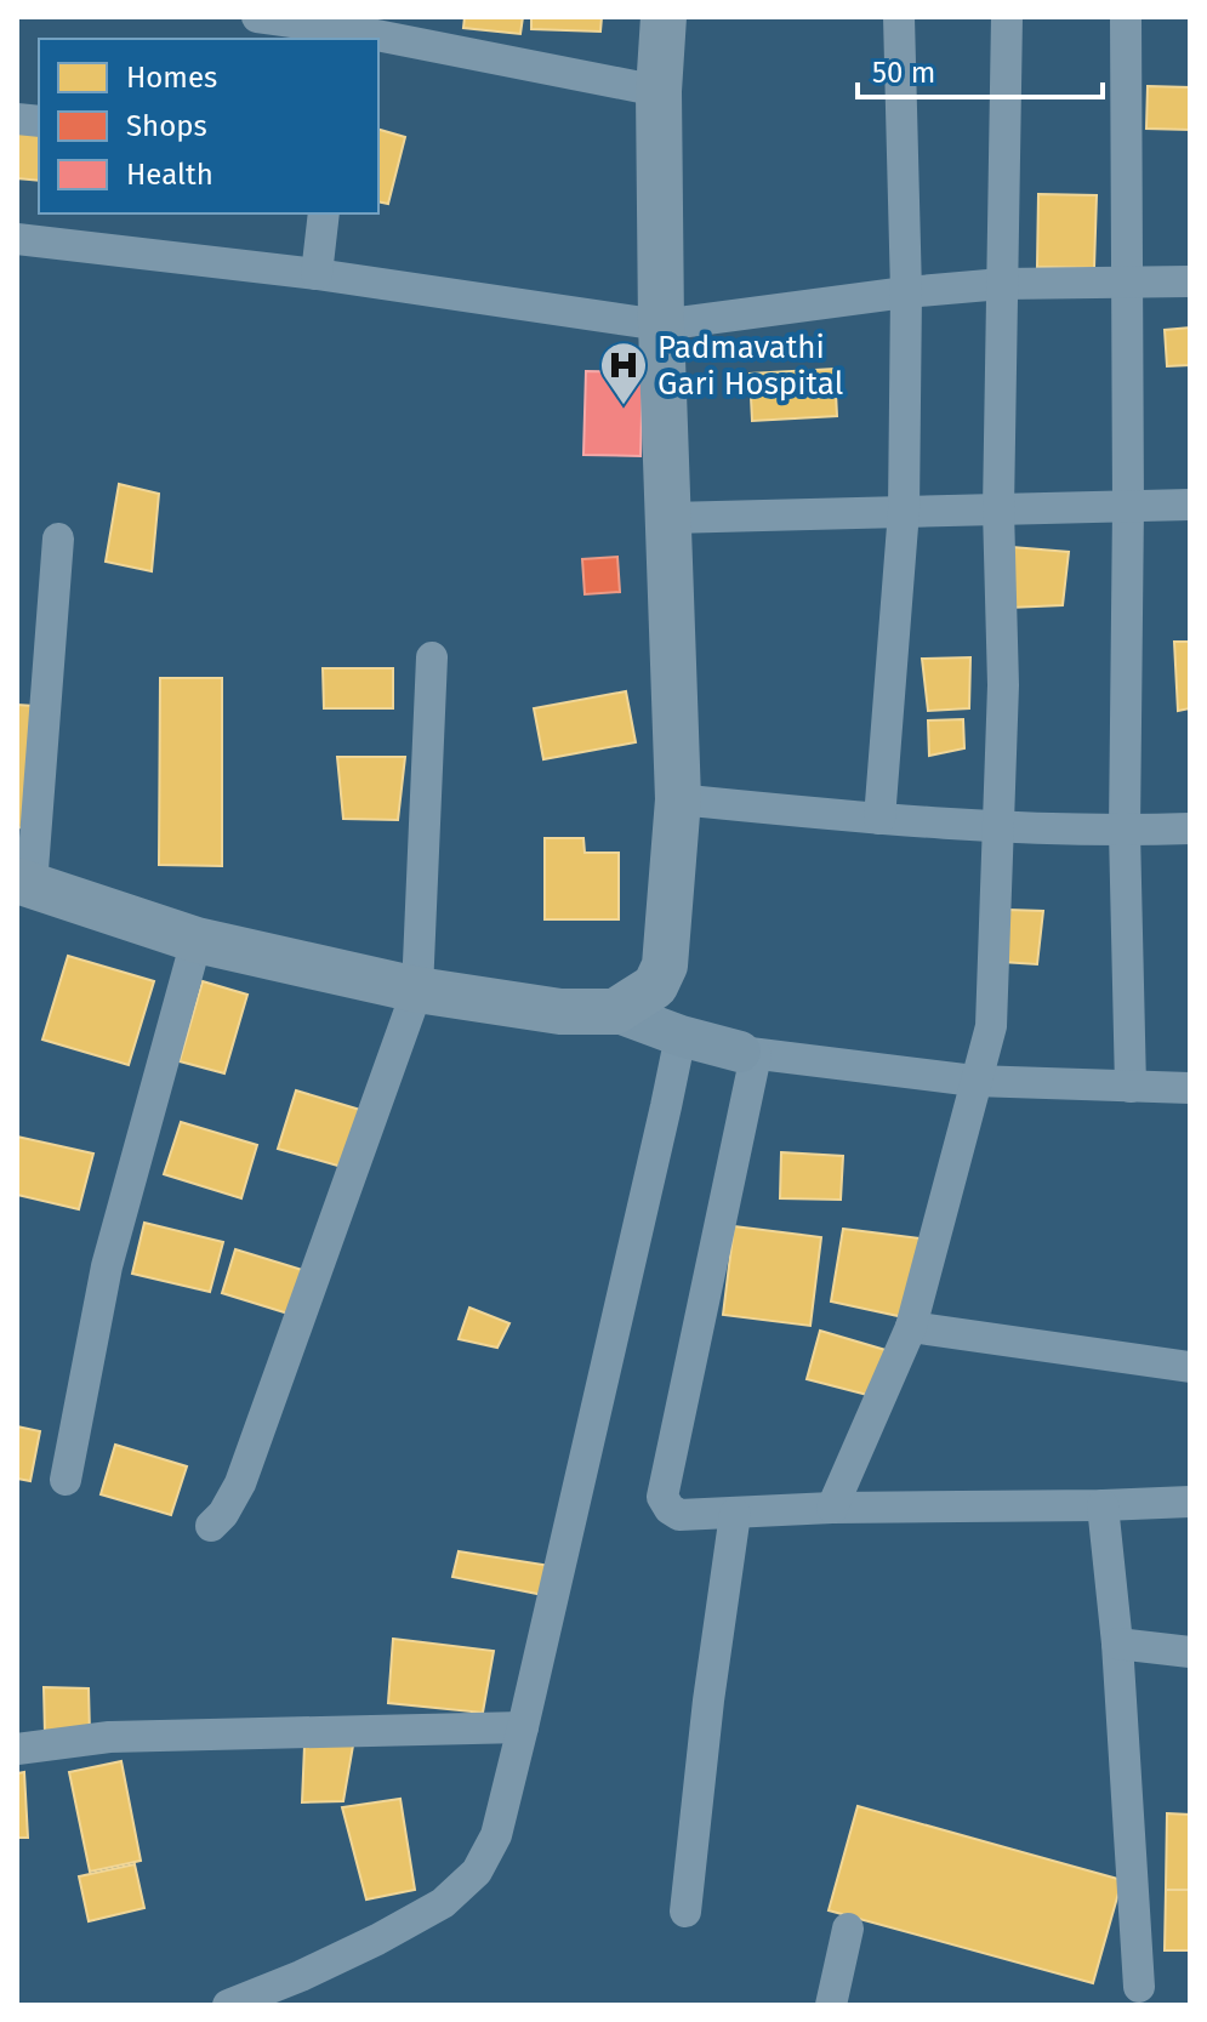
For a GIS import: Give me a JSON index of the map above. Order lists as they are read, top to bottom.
{
  "places": {
    "hospital": ["Padmavathi Gari Hospital"]
  },
  "legend": ["Homes", "Shops", "Health"],
  "scale_bar": "50 m"
}
